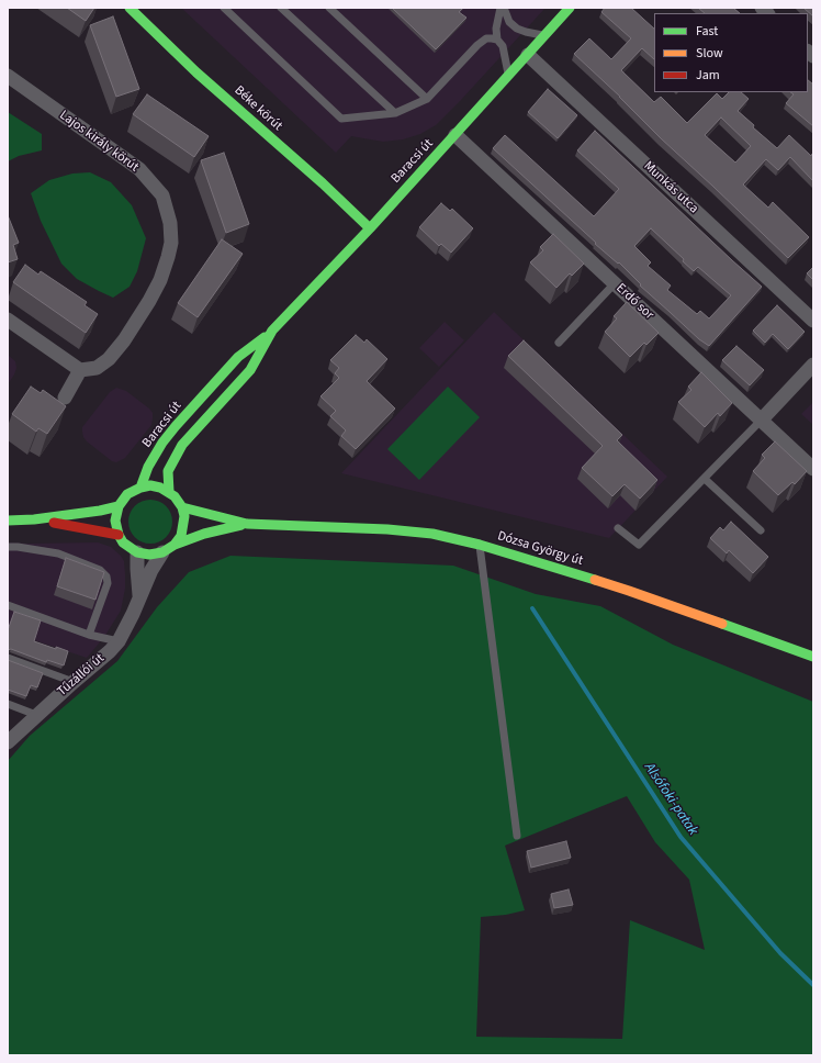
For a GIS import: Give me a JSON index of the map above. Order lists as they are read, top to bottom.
{
  "streets": {
    "street": [
      "Béke körút",
      "Lajos király körút",
      "Baracsi út",
      "Munkás utca",
      "Erdő sor",
      "Dózsa György út",
      "Tűzállói út"
    ]
  },
  "crossings": [
    ["Béke körút", "Baracsi út"],
    ["Baracsi út", "Munkás utca"],
    ["Baracsi út", "Erdő sor"],
    ["Baracsi út", "Dózsa György út"],
    ["Baracsi út", "Tűzállói út"],
    ["Dózsa György út", "Tűzállói út"]
  ],
  "water": ["Alsófoki-patak"],
  "legend": ["Fast", "Slow", "Jam"]
}
